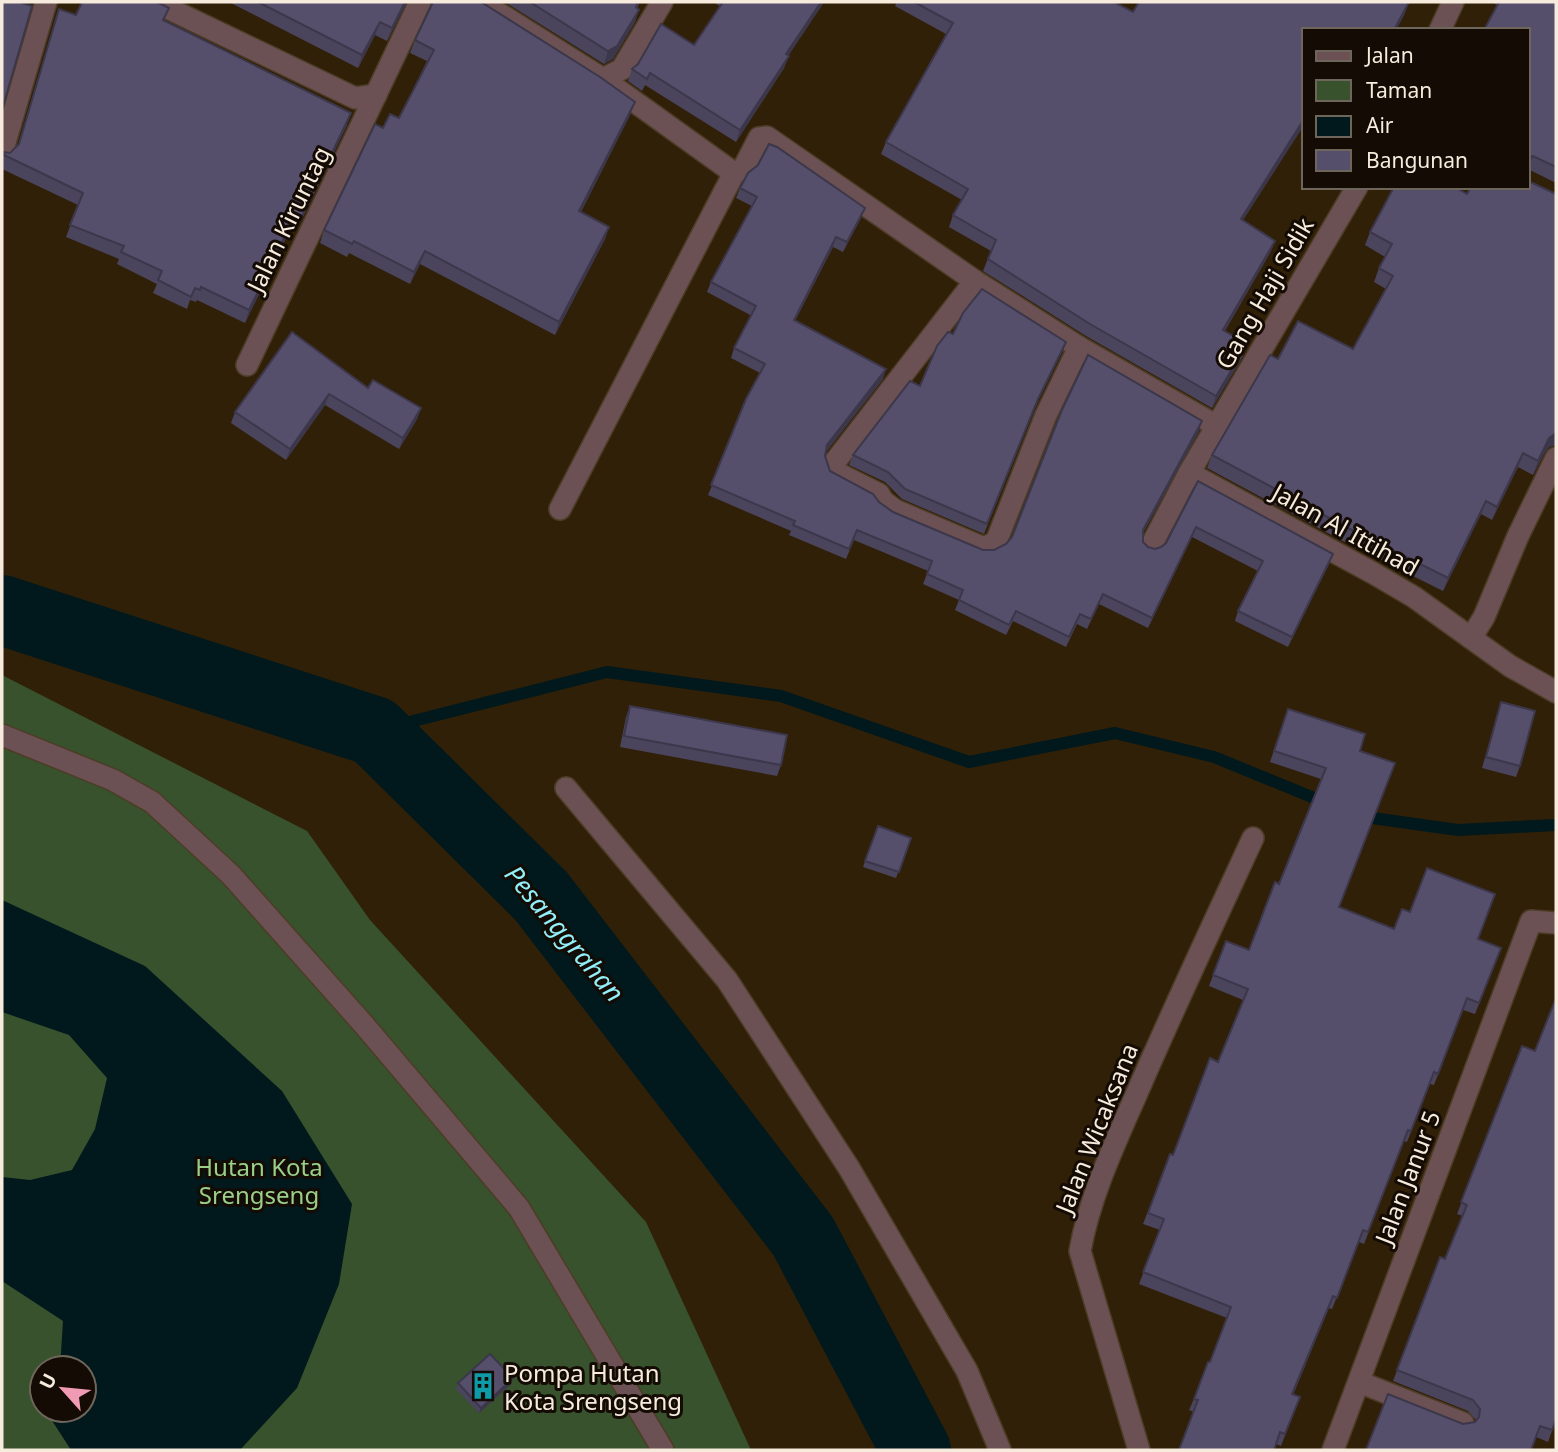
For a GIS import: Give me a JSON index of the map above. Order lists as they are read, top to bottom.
{
  "streets": {
    "street": [
      "Jalan Kiruntag",
      "Gang Haji Sidik",
      "Jalan Al Ittihad",
      "Jalan Wicaksana",
      "Jalan Janur 5"
    ]
  },
  "crossings": [
    ["Gang Haji Sidik", "Jalan Al Ittihad"]
  ],
  "water": ["Pesanggrahan"],
  "parks": ["Hutan Kota Srengseng"],
  "places": {
    "building": ["Pompa Hutan Kota Srengseng"]
  },
  "legend": [
    "Jalan",
    "Taman",
    "Air",
    "Bangunan"
  ],
  "north": "top left"
}
